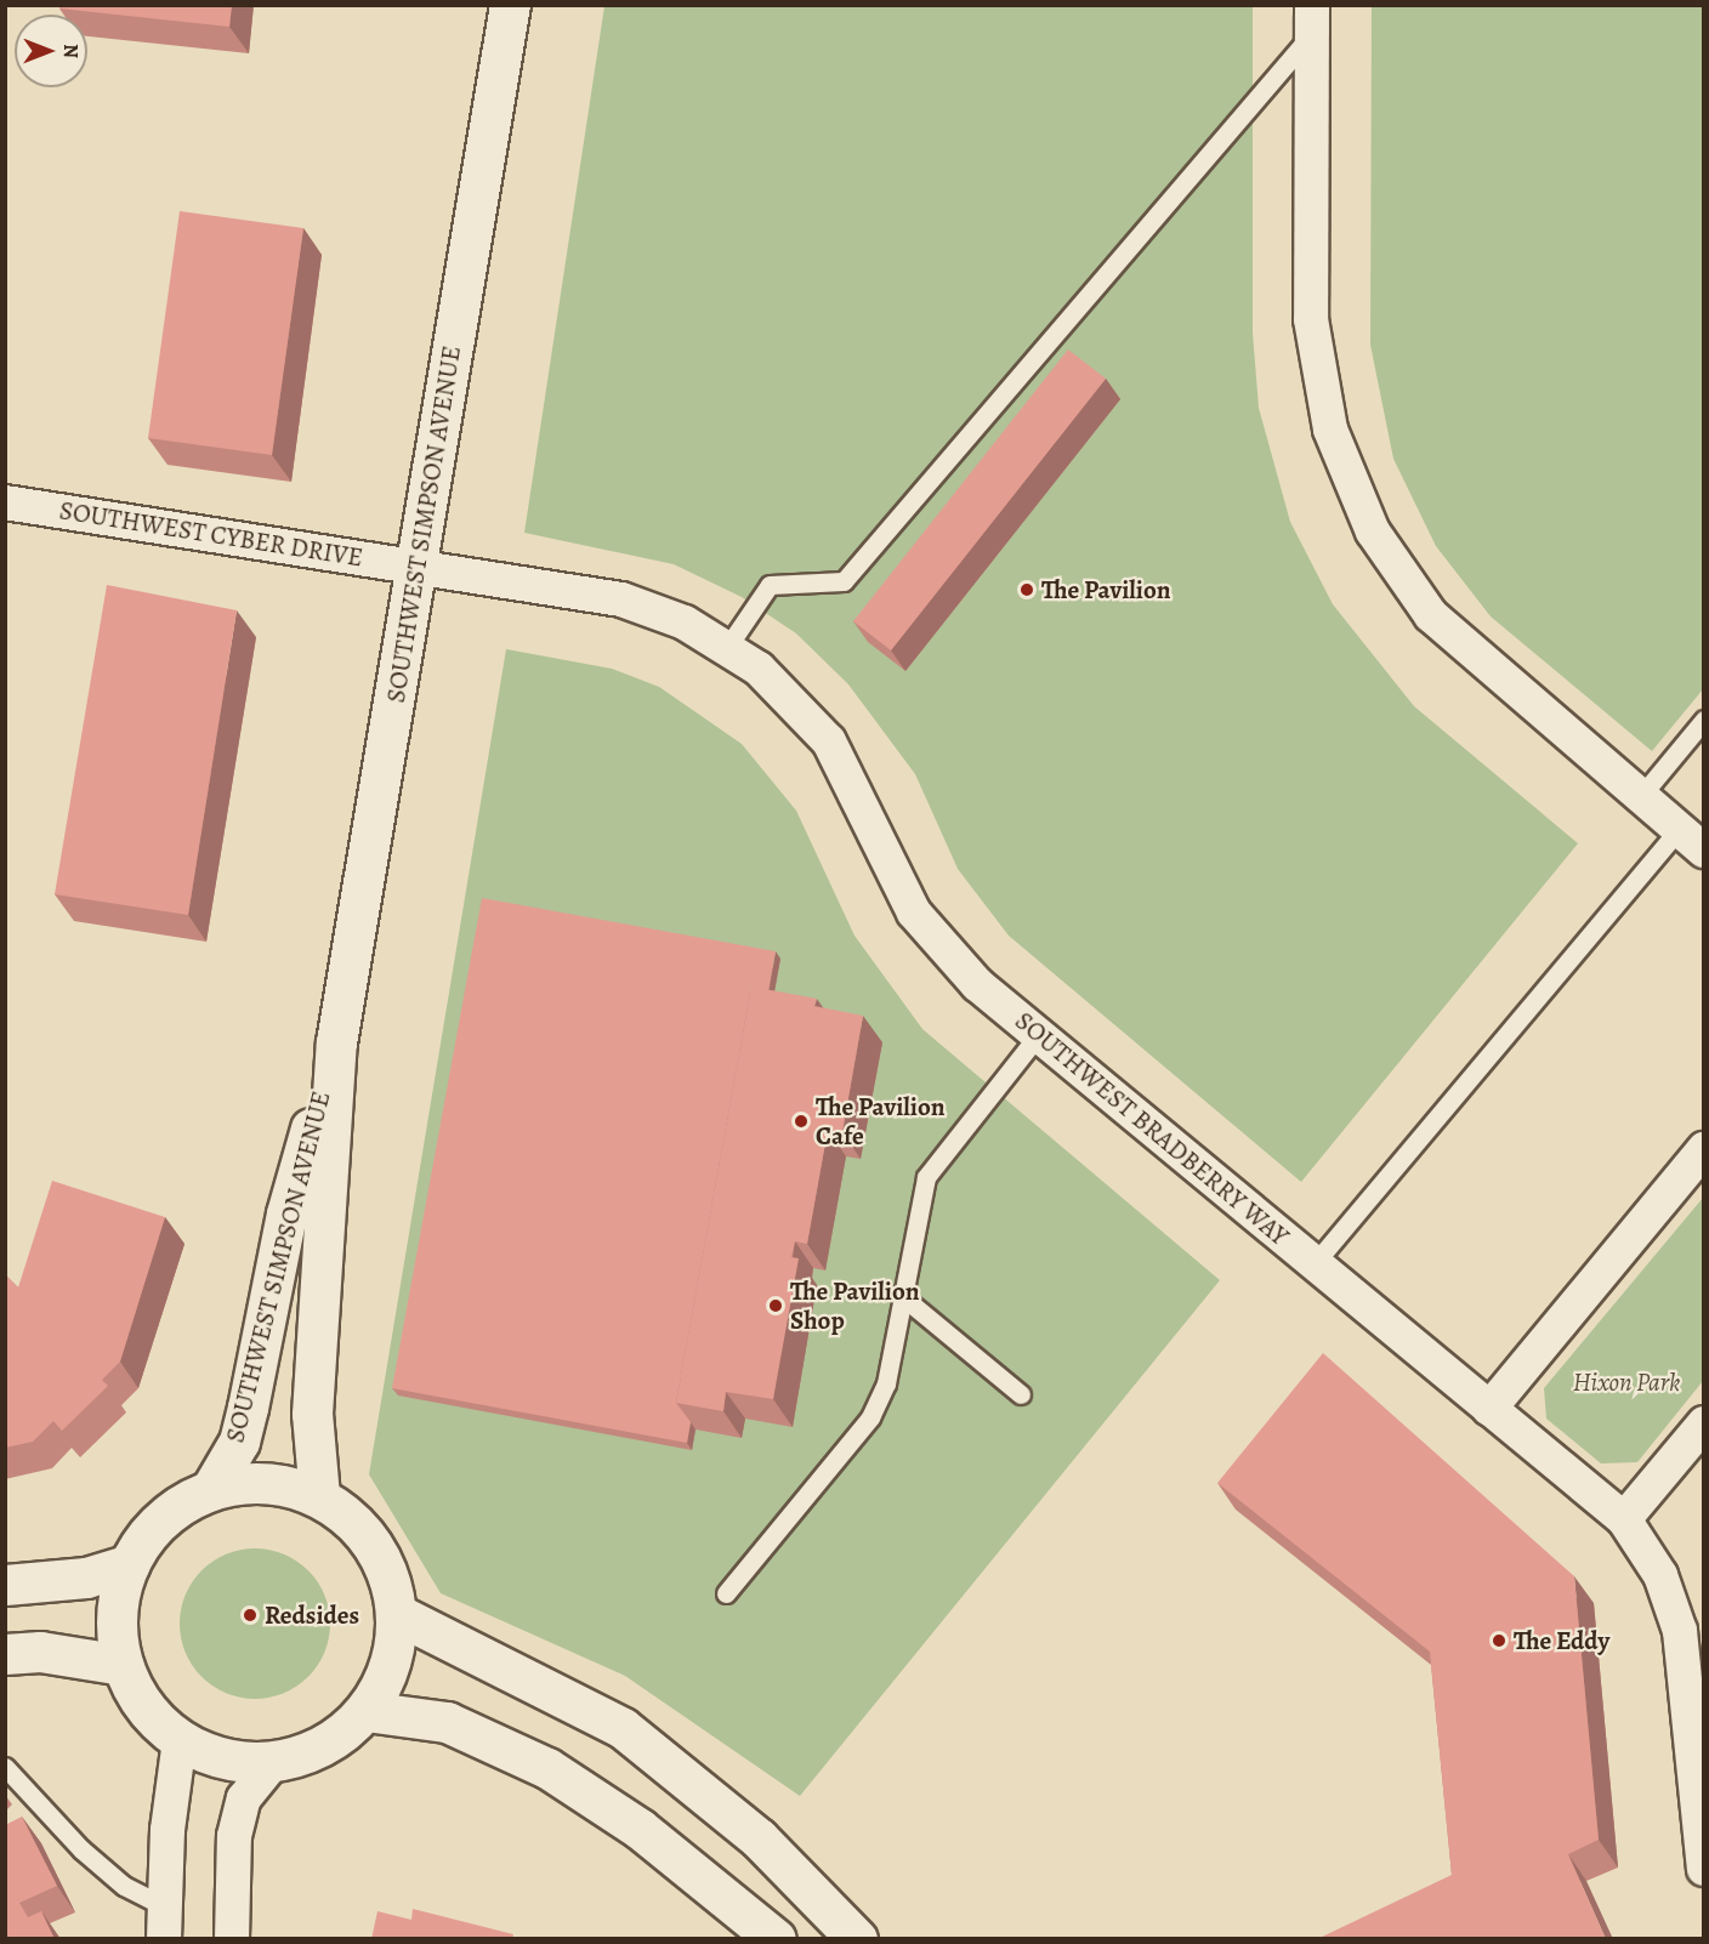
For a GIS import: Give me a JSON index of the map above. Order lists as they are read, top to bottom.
{
  "streets": {
    "main road": ["SOUTHWEST SIMPSON AVENUE"],
    "street": ["SOUTHWEST CYBER DRIVE", "SOUTHWEST BRADBERRY WAY"]
  },
  "crossings": [
    ["SOUTHWEST SIMPSON AVENUE", "SOUTHWEST CYBER DRIVE"],
    ["SOUTHWEST SIMPSON AVENUE", "SOUTHWEST BRADBERRY WAY"],
    ["SOUTHWEST CYBER DRIVE", "SOUTHWEST BRADBERRY WAY"]
  ],
  "parks": ["Hixon Park"],
  "places": [
    "The Pavilion",
    "The Pavilion Cafe",
    "The Pavilion Shop",
    "Redsides",
    "The Eddy"
  ],
  "north": "right"
}
